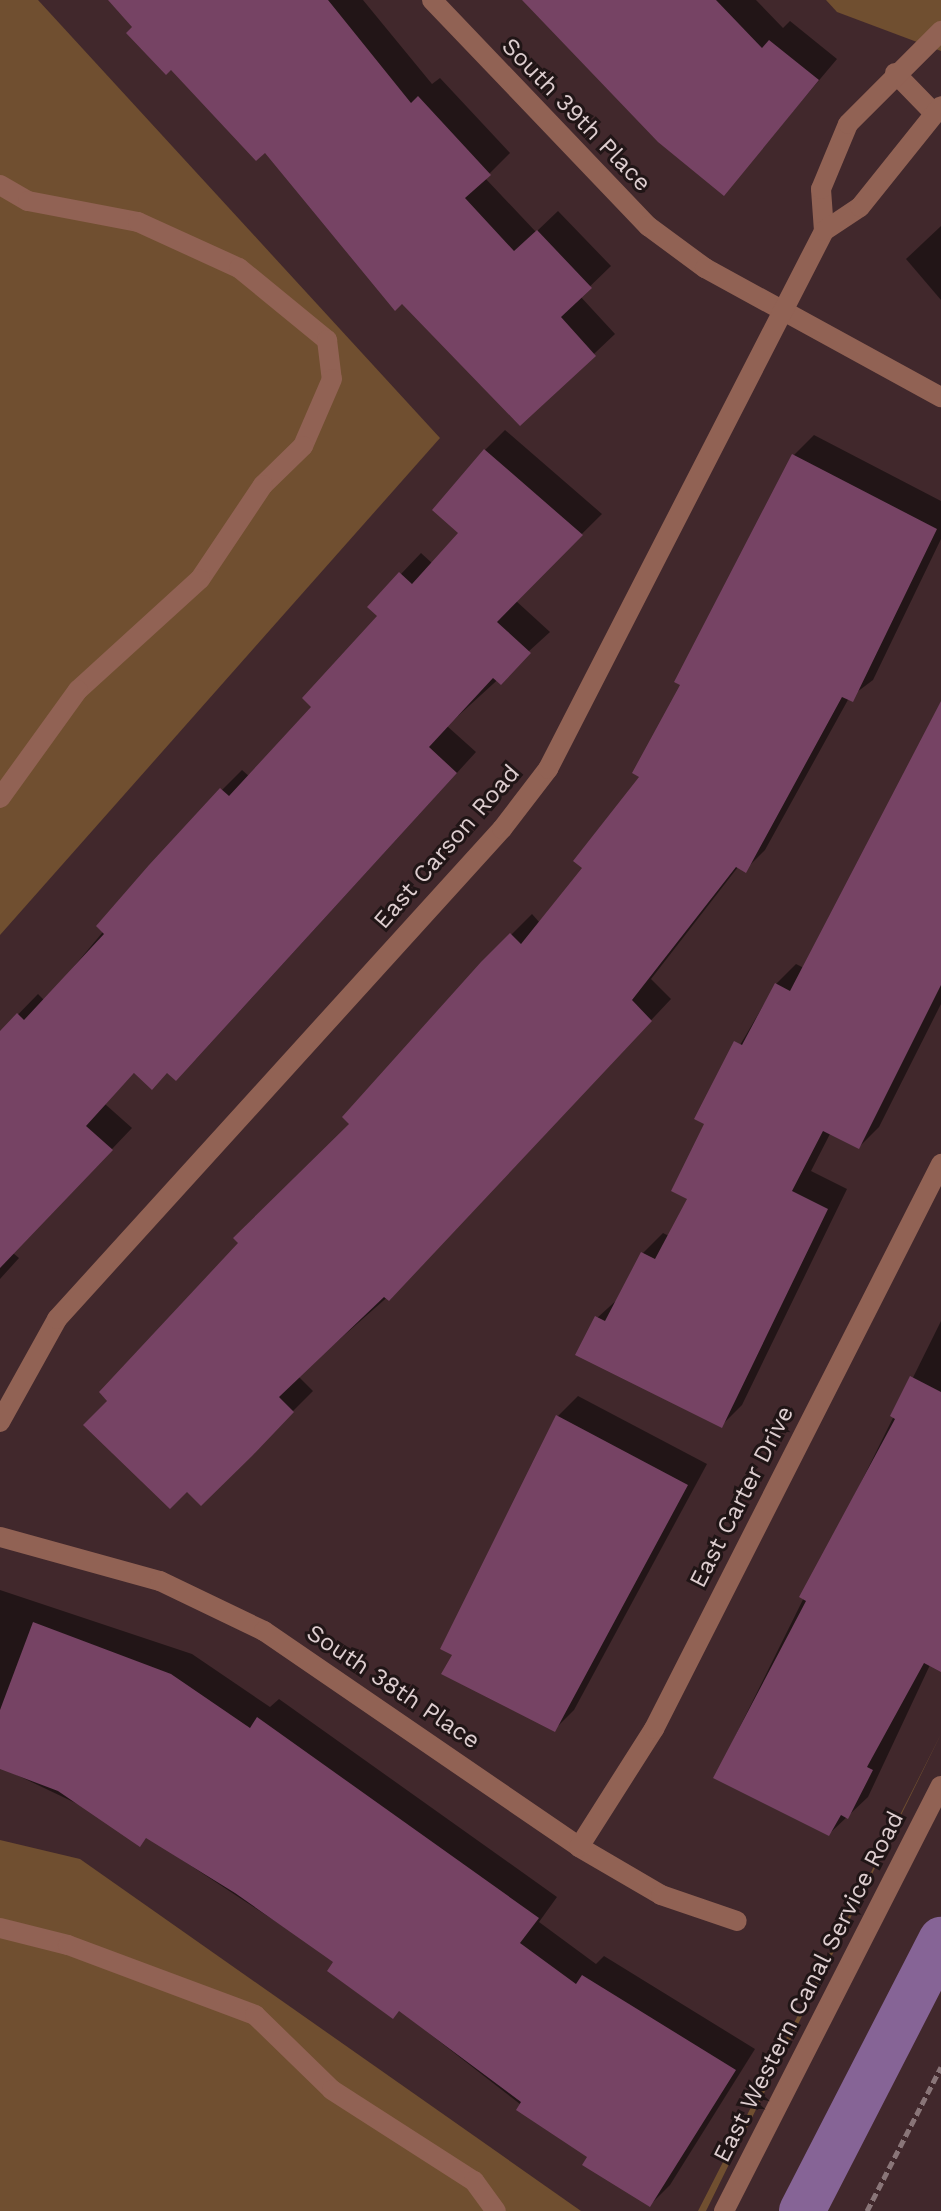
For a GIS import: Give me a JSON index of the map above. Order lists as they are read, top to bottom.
{
  "streets": {
    "street": [
      "South 39th Place",
      "East Carson Road",
      "East Carter Drive",
      "South 38th Place",
      "East Western Canal Service Road"
    ]
  },
  "crossings": [
    ["South 39th Place", "East Carson Road"],
    ["East Carter Drive", "South 38th Place"]
  ]
}
